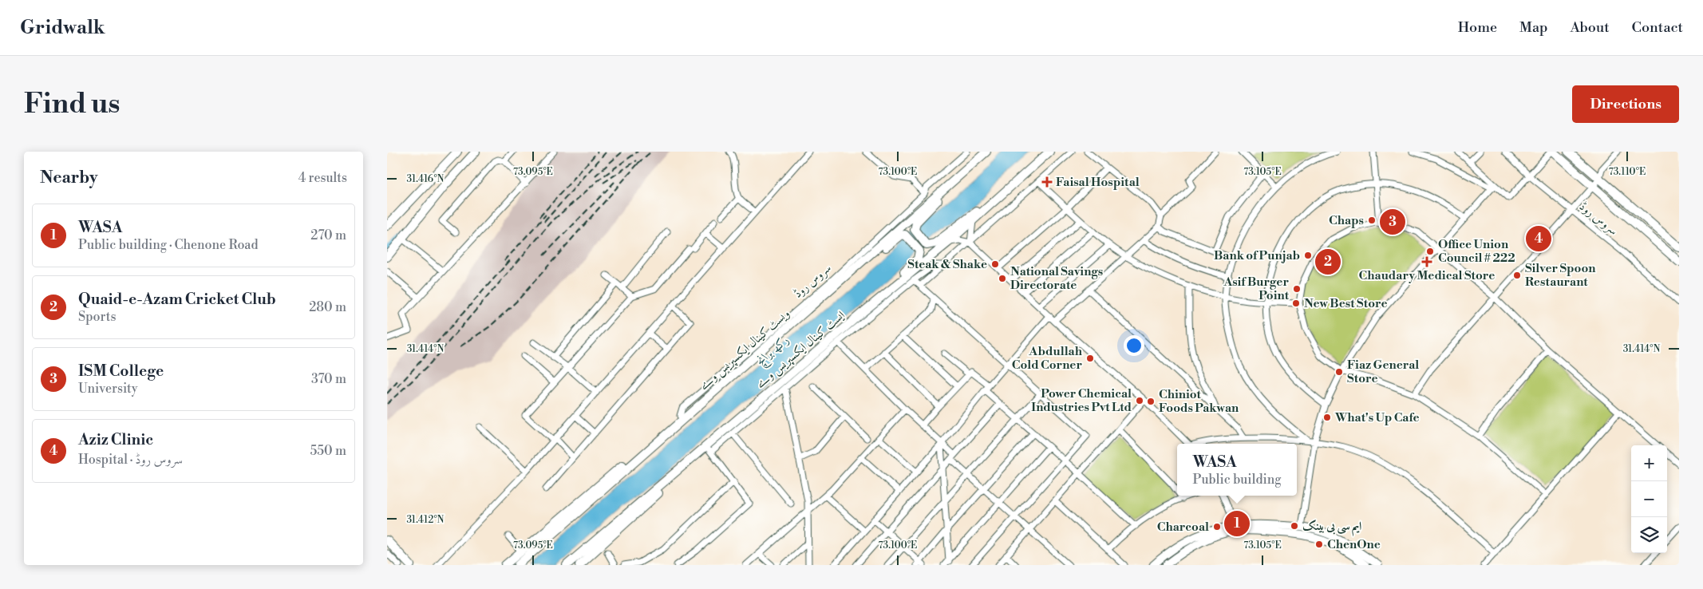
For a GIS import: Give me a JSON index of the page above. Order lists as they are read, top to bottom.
{
  "streets": {
    "main road": ["ویسٹ کینال ایکسپریس وے", "ایسٹ کینال ایکسپریس وے"],
    "street": ["سروس روڈ"]
  },
  "water": ["رکھ برانچ"],
  "places": {
    "health": ["Faisal Hospital", "Chaudary Medical Store"],
    "other": [
      "Chaps",
      "Office Union Council # 222",
      "Bank of Punjab",
      "Steak & Shake",
      "Silver Spoon Restaurant",
      "National Savings Directorate",
      "Asif Burger Point",
      "New Best Store",
      "Abdullah Cold Corner",
      "Fiaz General Store",
      "Power Chemical Industries Pvt Ltd",
      "Chiniot Foods Pakwan",
      "What's Up Cafe",
      "ایم سی بی بینک",
      "Charcoal",
      "ChenOne"
    ]
  },
  "page": {
    "header": "Gridwalk",
    "nav": [
      "Home",
      "Map",
      "About",
      "Contact"
    ],
    "buttons": "Directions",
    "title": "Find us",
    "heading": ["Nearby", "4 results"],
    "list": [
      {
        "mark": "1",
        "name": "WASA",
        "note": "Public building · Chenone Road",
        "value": "270 m"
      },
      {
        "mark": "2",
        "name": "Quaid-e-Azam Cricket Club",
        "note": "Sports",
        "value": "280 m"
      },
      {
        "mark": "3",
        "name": "ISM College",
        "note": "University",
        "value": "370 m"
      },
      {
        "mark": "4",
        "name": "Aziz Clinic",
        "note": "Hospital · سروس روڈ",
        "value": "550 m"
      }
    ],
    "pins": [
      "3",
      "4",
      "2",
      "1"
    ],
    "popup": ["WASA", "Public building"],
    "map_buttons": ["+", "−"]
  },
  "coordinates": [
    "73.095°E",
    "73.100°E",
    "73.105°E",
    "73.110°E",
    "31.416°N",
    "31.414°N",
    "31.412°N"
  ]
}
